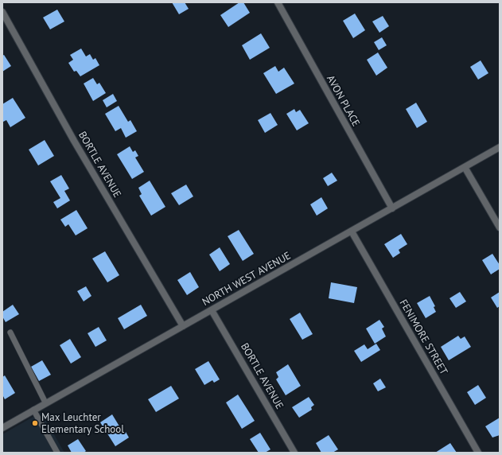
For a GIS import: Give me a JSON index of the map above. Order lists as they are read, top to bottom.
{
  "streets": {
    "street": [
      "AVON PLACE",
      "BORTLE AVENUE",
      "NORTH WEST AVENUE",
      "FENIMORE STREET"
    ]
  },
  "crossings": [
    ["AVON PLACE", "NORTH WEST AVENUE"],
    ["BORTLE AVENUE", "NORTH WEST AVENUE"],
    ["NORTH WEST AVENUE", "FENIMORE STREET"]
  ],
  "places": ["Max Leuchter Elementary School"]
}
